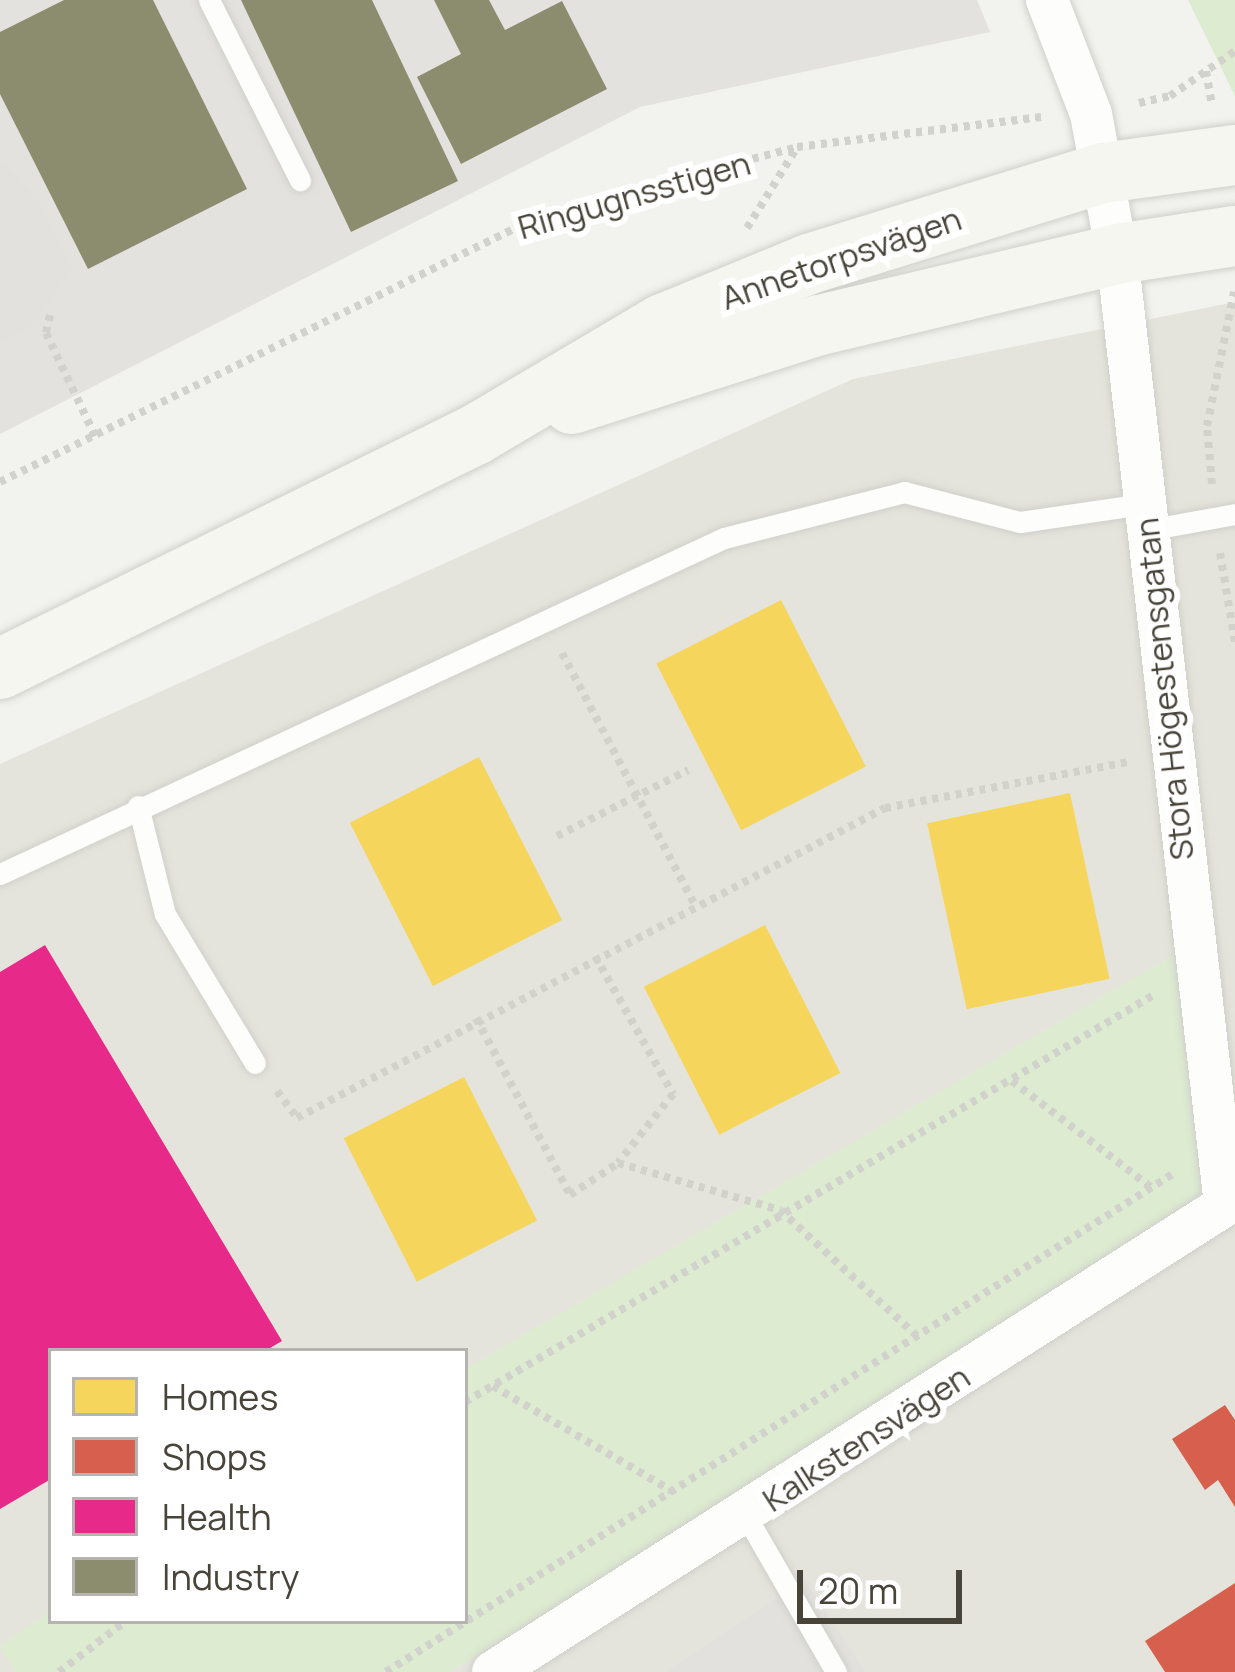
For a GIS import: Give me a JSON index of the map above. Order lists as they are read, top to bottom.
{
  "streets": {
    "main road": ["Annetorpsvägen"],
    "street": ["Stora Högestensgatan", "Kalkstensvägen"],
    "path": ["Ringugnsstigen"]
  },
  "crossings": [
    ["Ringugnsstigen", "Stora Högestensgatan"],
    ["Annetorpsvägen", "Stora Högestensgatan"],
    ["Stora Högestensgatan", "Kalkstensvägen"]
  ],
  "legend": [
    "Homes",
    "Shops",
    "Health",
    "Industry"
  ],
  "scale_bar": "20 m"
}
